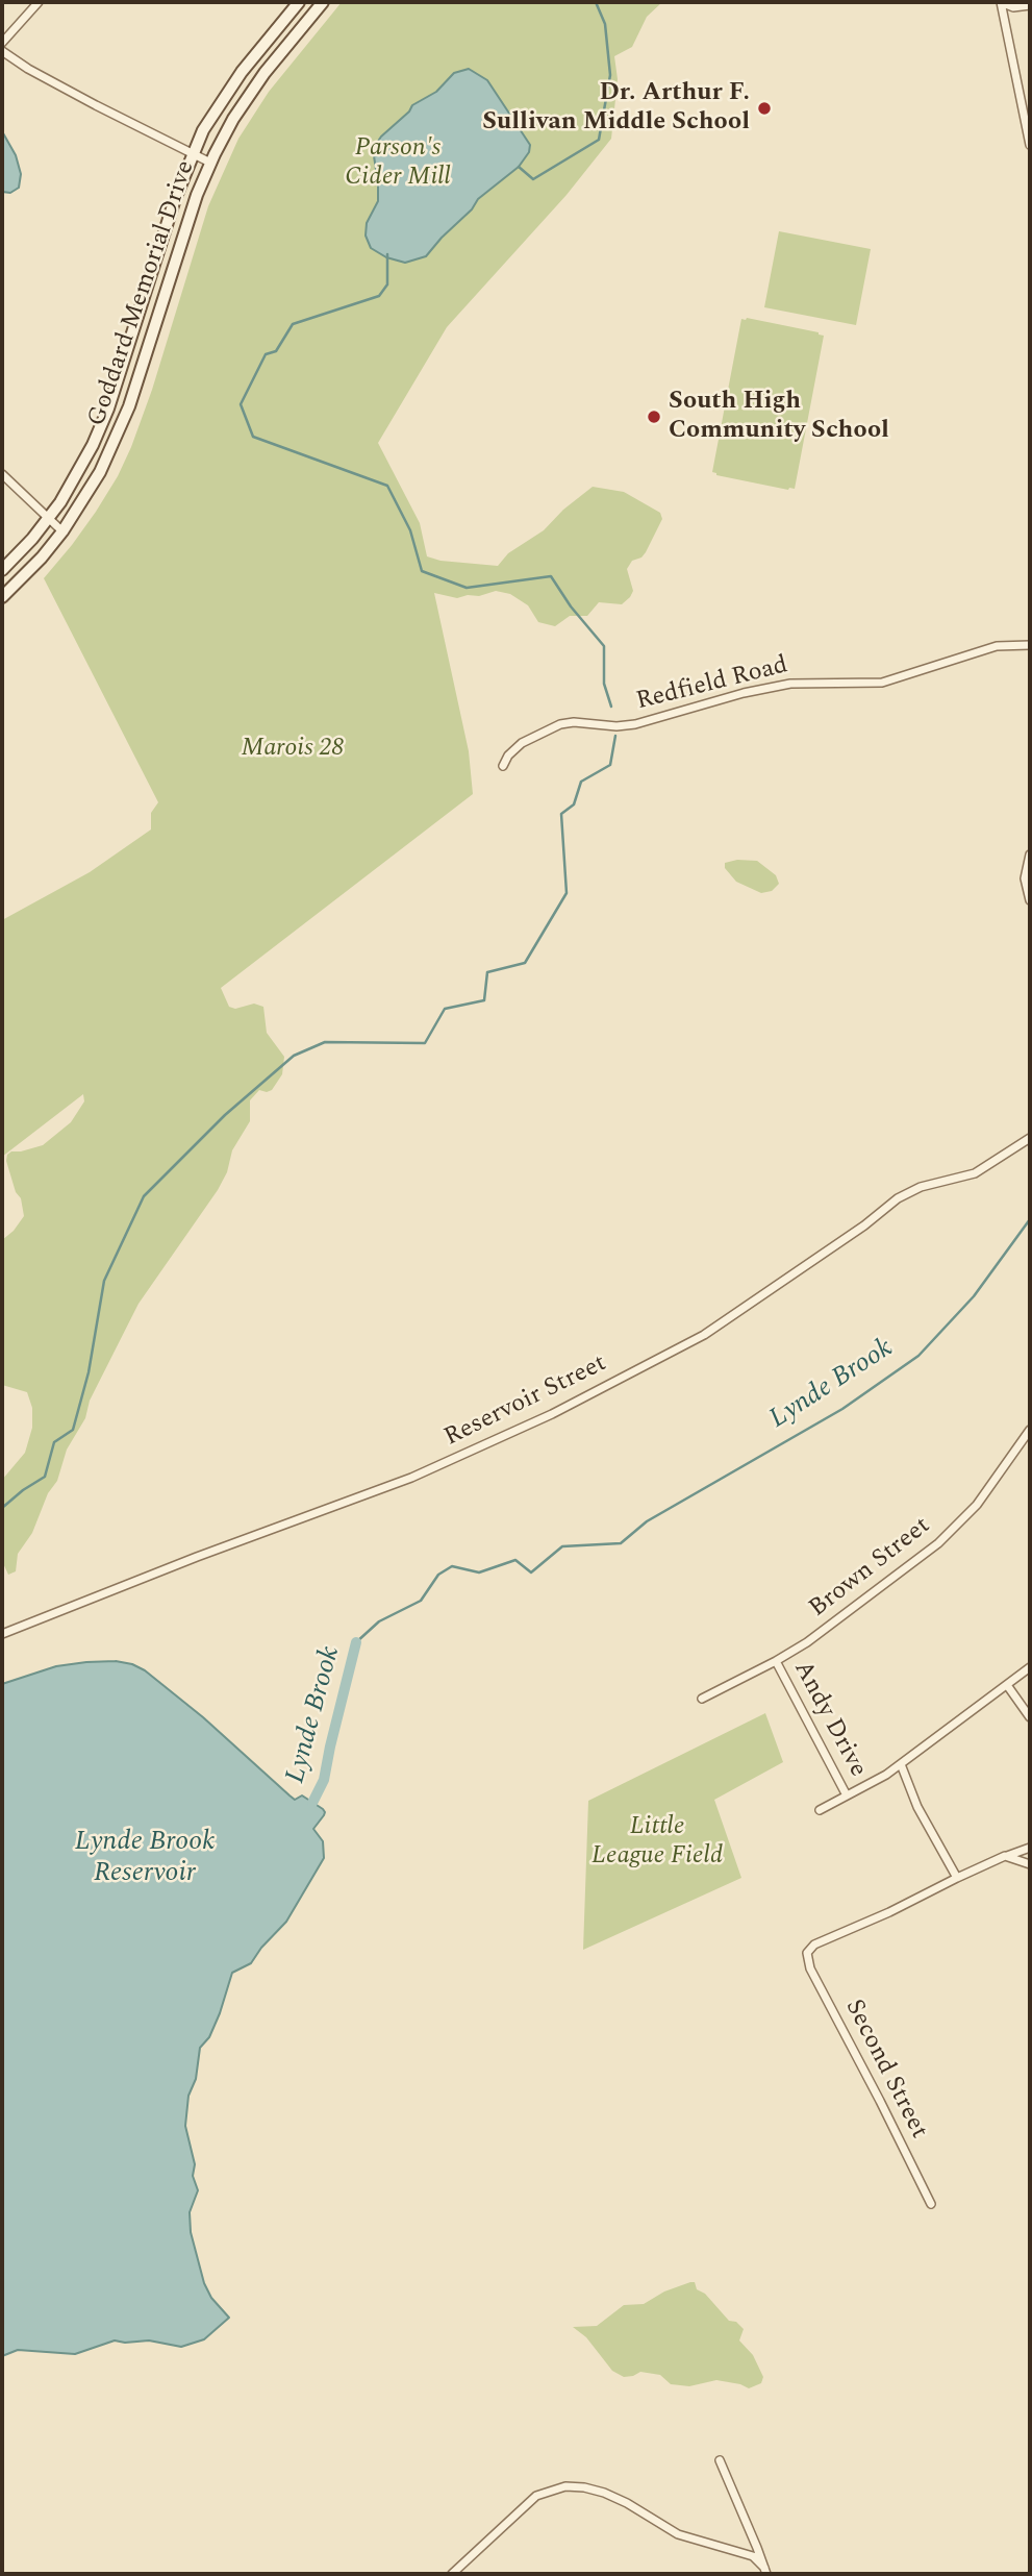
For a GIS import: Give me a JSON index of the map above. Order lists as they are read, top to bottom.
{
  "streets": {
    "main road": ["Goddard Memorial Drive"],
    "street": [
      "Redfield Road",
      "Reservoir Street",
      "Brown Street",
      "Andy Drive",
      "Second Street"
    ]
  },
  "crossings": [
    ["Brown Street", "Andy Drive"]
  ],
  "water": ["Lynde Brook", "Lynde Brook Reservoir"],
  "parks": ["Parson's Cider Mill", "Marois 28", "Little League Field"],
  "places": ["Dr. Arthur F. Sullivan Middle School", "South High Community School"]
}
